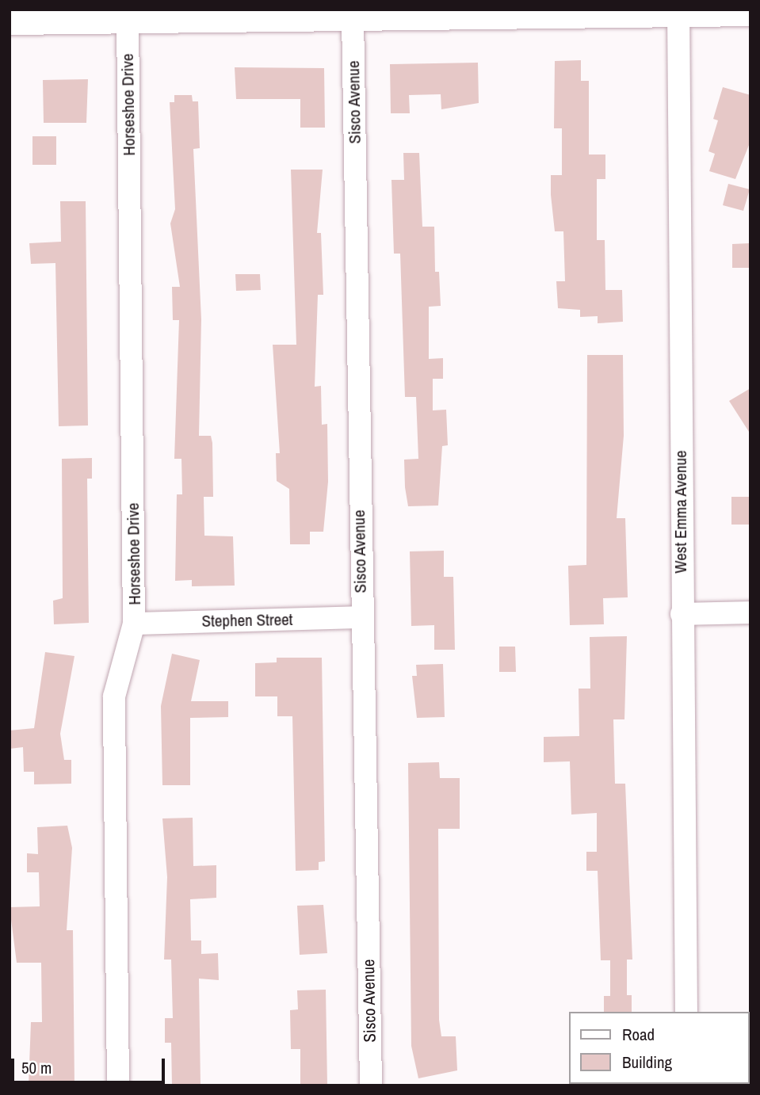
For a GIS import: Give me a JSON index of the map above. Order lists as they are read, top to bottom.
{
  "streets": {
    "street": [
      "Sisco Avenue",
      "Horseshoe Drive",
      "West Emma Avenue",
      "Stephen Street"
    ]
  },
  "crossings": [
    ["Sisco Avenue", "Stephen Street"],
    ["Horseshoe Drive", "Stephen Street"]
  ],
  "legend": ["Road", "Building"],
  "scale_bar": "50 m"
}
